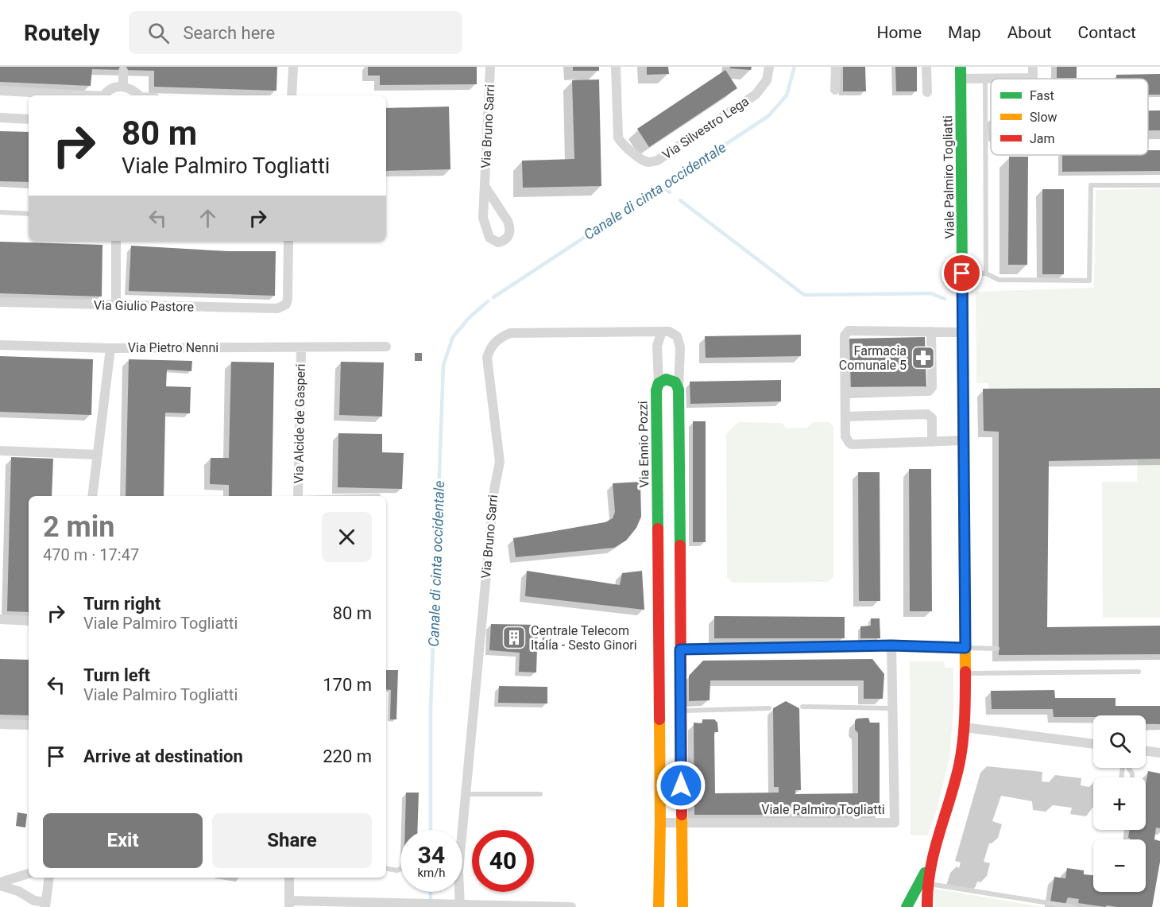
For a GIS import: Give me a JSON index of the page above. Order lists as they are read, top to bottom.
{
  "streets": {
    "street": [
      "Via Bruno Sarri",
      "Via Silvestro Lega",
      "Viale Palmiro Togliatti",
      "Via Giulio Pastore",
      "Via Pietro Nenni",
      "Via Alcide de Gasperi",
      "Via Ennio Pozzi"
    ]
  },
  "crossings": [
    ["Viale Palmiro Togliatti", "Via Ennio Pozzi"],
    ["Via Pietro Nenni", "Via Alcide de Gasperi"]
  ],
  "water": ["Canale di cinta occidentale"],
  "places": {
    "pharmacy": ["Farmacia Comunale 5"],
    "building": ["Centrale Telecom Italia - Sesto Ginori"]
  },
  "legend": ["Fast", "Slow", "Jam"],
  "page": {
    "header": "Routely",
    "search": "Search here",
    "nav": [
      "Home",
      "Map",
      "About",
      "Contact"
    ],
    "turn": ["80 m", "Viale Palmiro Togliatti"],
    "heading": ["2 min", "470 m · 17:47"],
    "list": [
      {
        "name": "Turn right",
        "note": "Viale Palmiro Togliatti",
        "value": "80 m"
      },
      {
        "name": "Turn left",
        "note": "Viale Palmiro Togliatti",
        "value": "170 m"
      },
      {
        "name": "Arrive at destination",
        "value": "220 m"
      }
    ],
    "map_buttons": ["+", "−"],
    "buttons": ["Exit", "Share"],
    "speed": "34 km/h",
    "limit": "40"
  }
}
